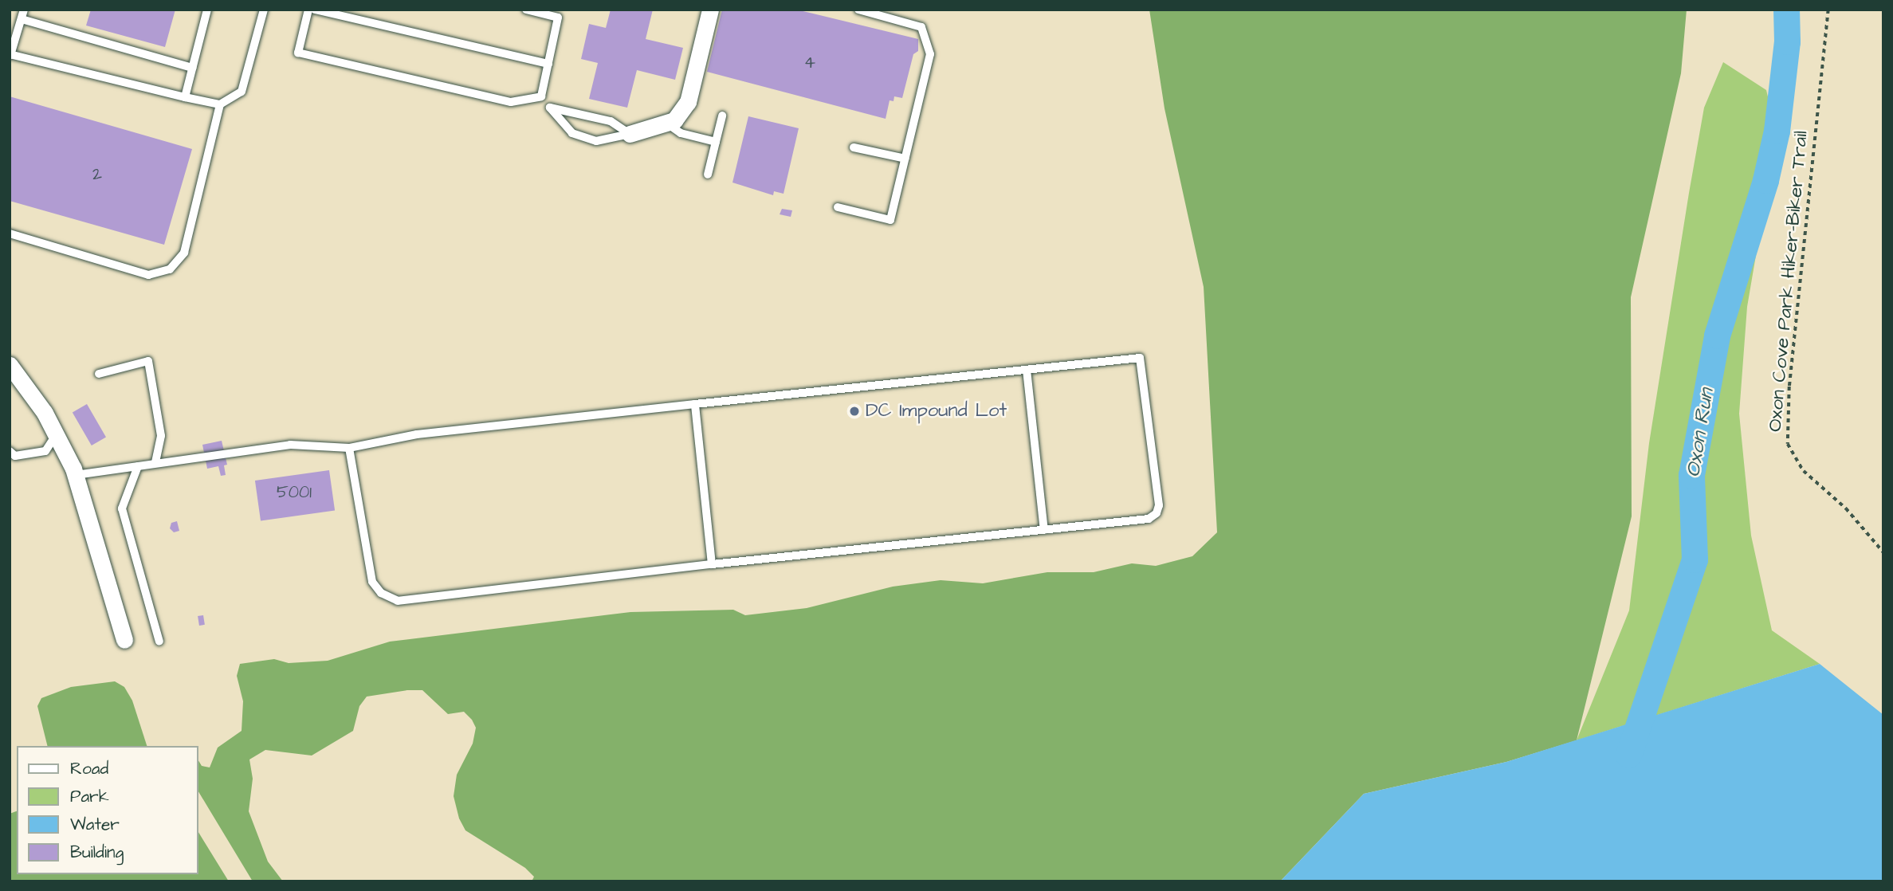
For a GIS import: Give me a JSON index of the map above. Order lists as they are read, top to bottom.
{
  "streets": {
    "path": ["Oxon Cove Park Hiker-Biker Trail"]
  },
  "water": ["Oxon Run"],
  "places": ["DC Impound Lot"],
  "house_numbers": ["4", "2", "5001"],
  "legend": [
    "Road",
    "Park",
    "Water",
    "Building"
  ]
}
